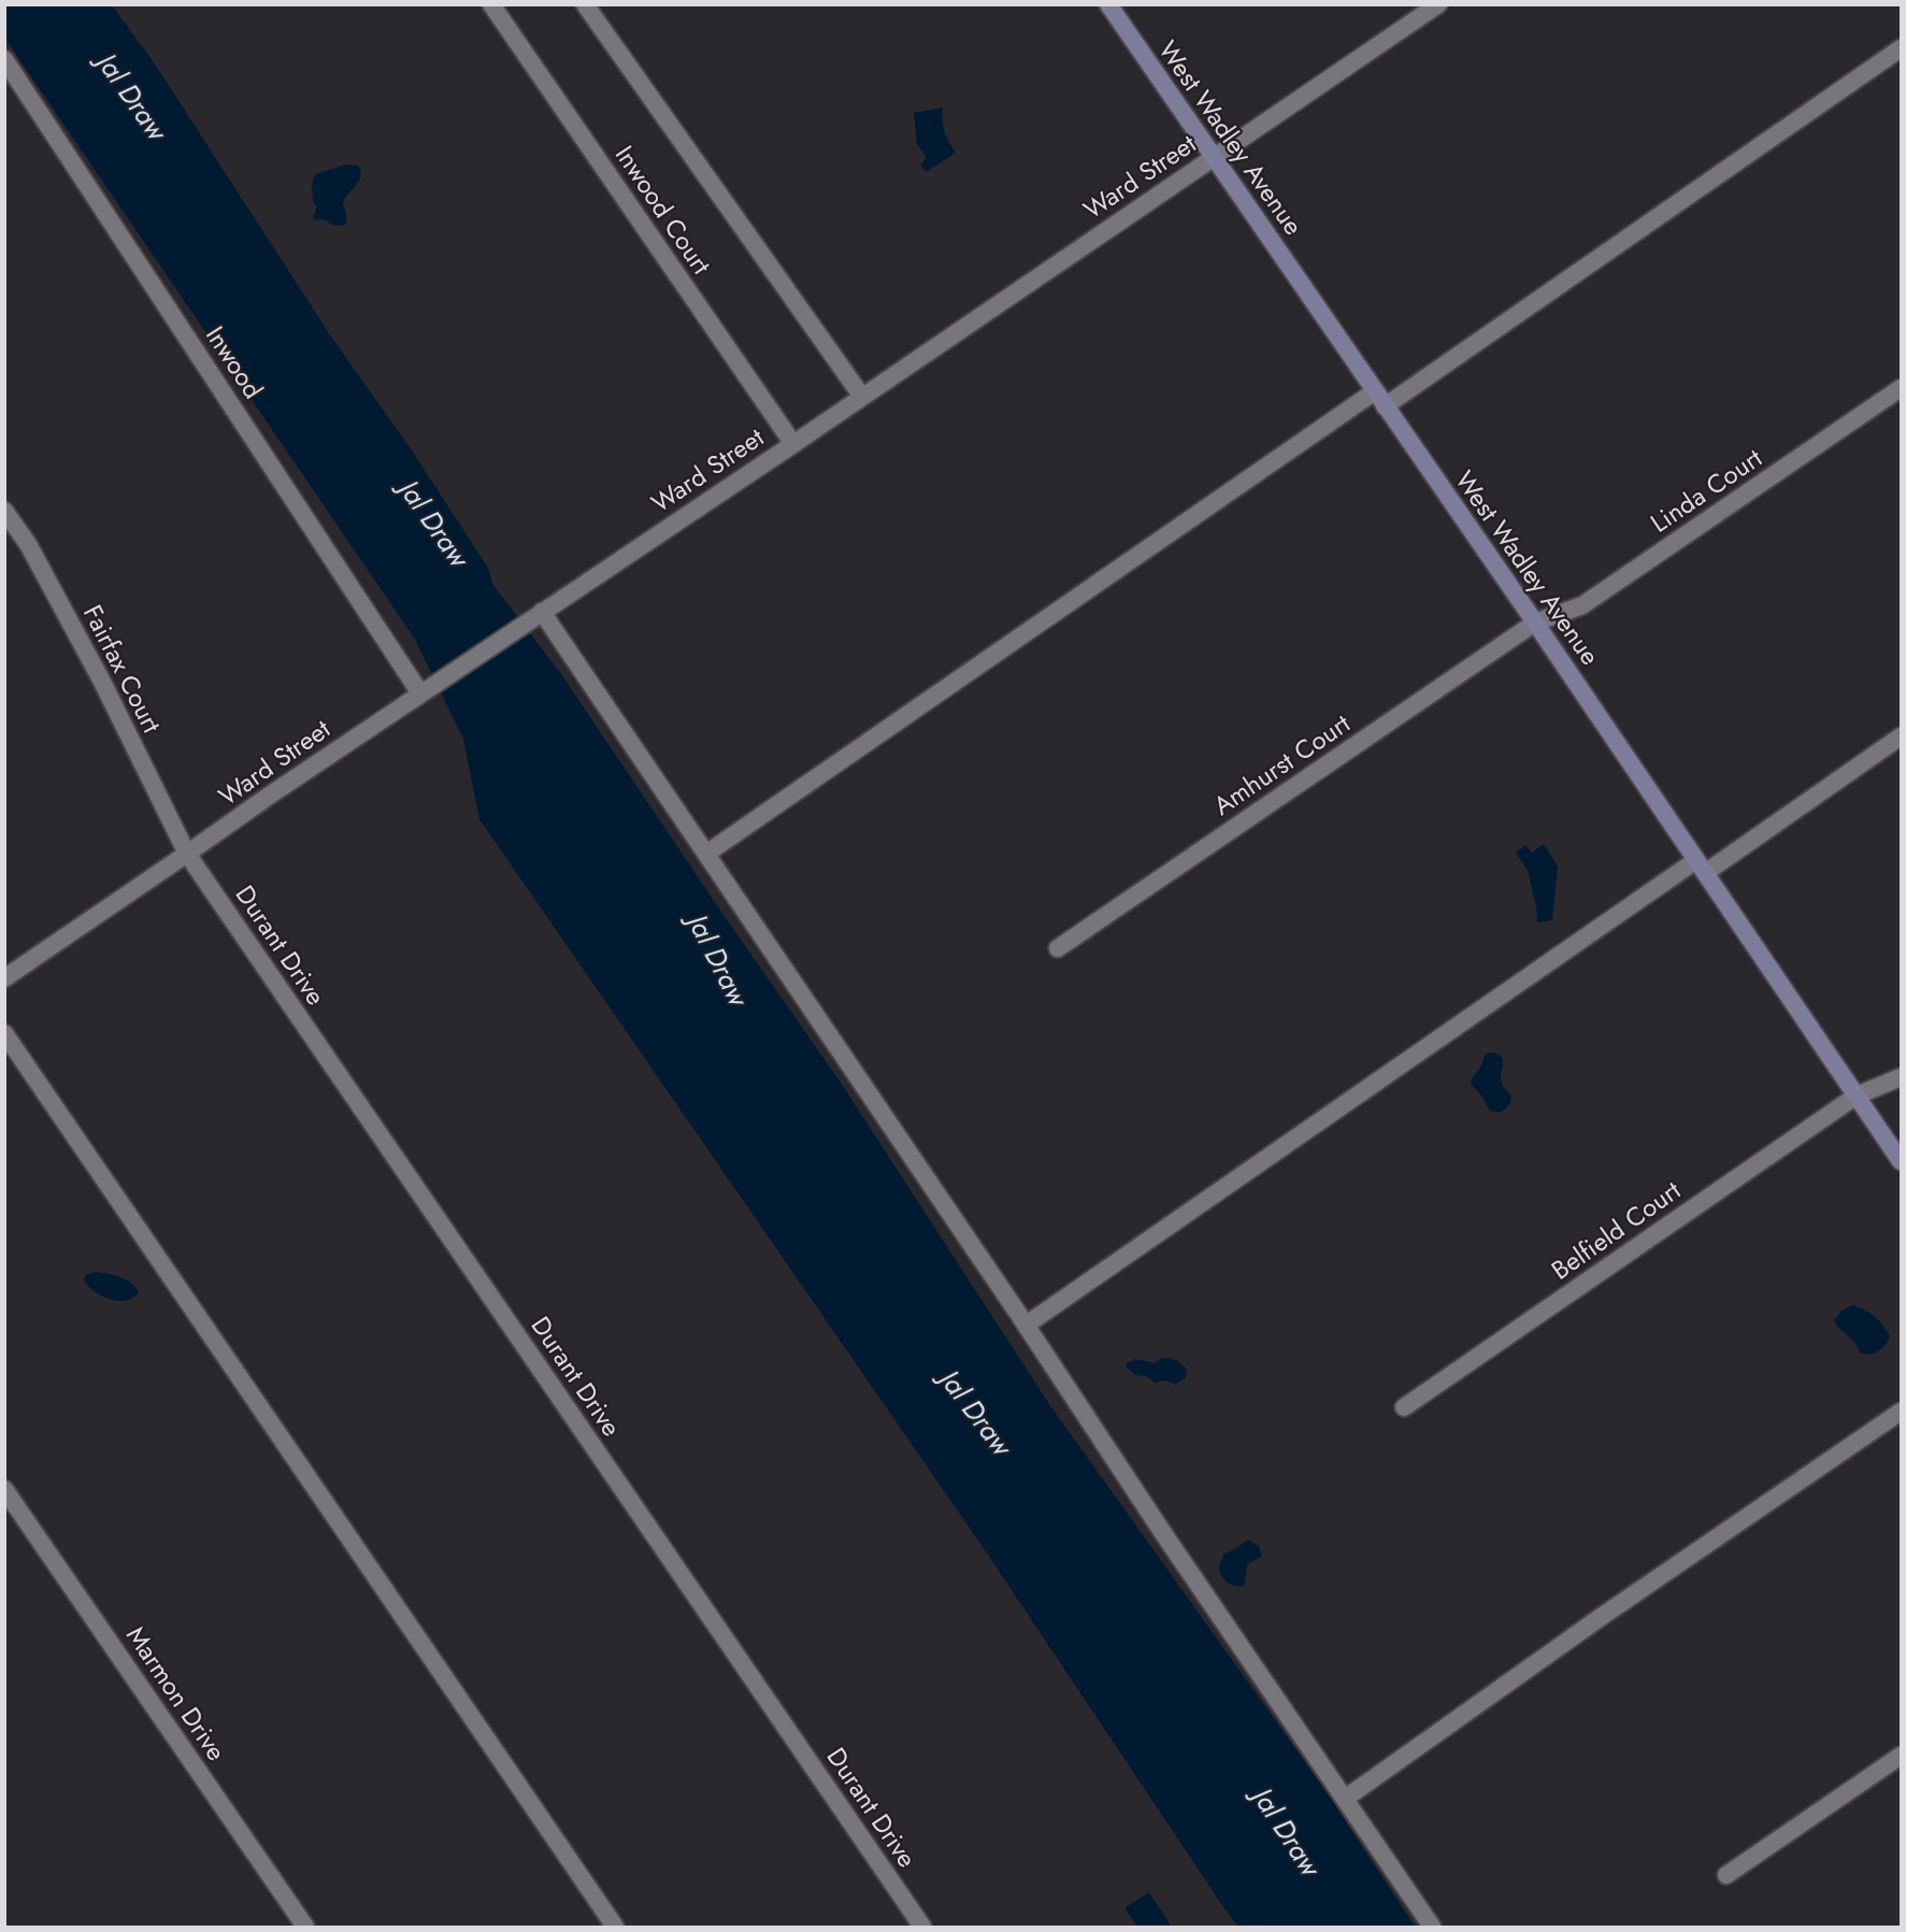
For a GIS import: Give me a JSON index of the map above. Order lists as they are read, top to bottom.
{
  "streets": {
    "main road": ["West Wadley Avenue"],
    "street": [
      "Ward Street",
      "Inwood Court",
      "Inwood",
      "Linda Court",
      "Fairfax Court",
      "Amhurst Court",
      "Durant Drive",
      "Belfield Court",
      "Marmon Drive"
    ]
  },
  "crossings": [
    ["West Wadley Avenue", "Ward Street"],
    ["West Wadley Avenue", "Linda Court"],
    ["West Wadley Avenue", "Amhurst Court"],
    ["West Wadley Avenue", "Belfield Court"],
    ["Ward Street", "Inwood Court"],
    ["Ward Street", "Inwood"],
    ["Ward Street", "Fairfax Court"],
    ["Ward Street", "Durant Drive"],
    ["Linda Court", "Amhurst Court"],
    ["Fairfax Court", "Durant Drive"]
  ],
  "water": ["Jal Draw"]
}
